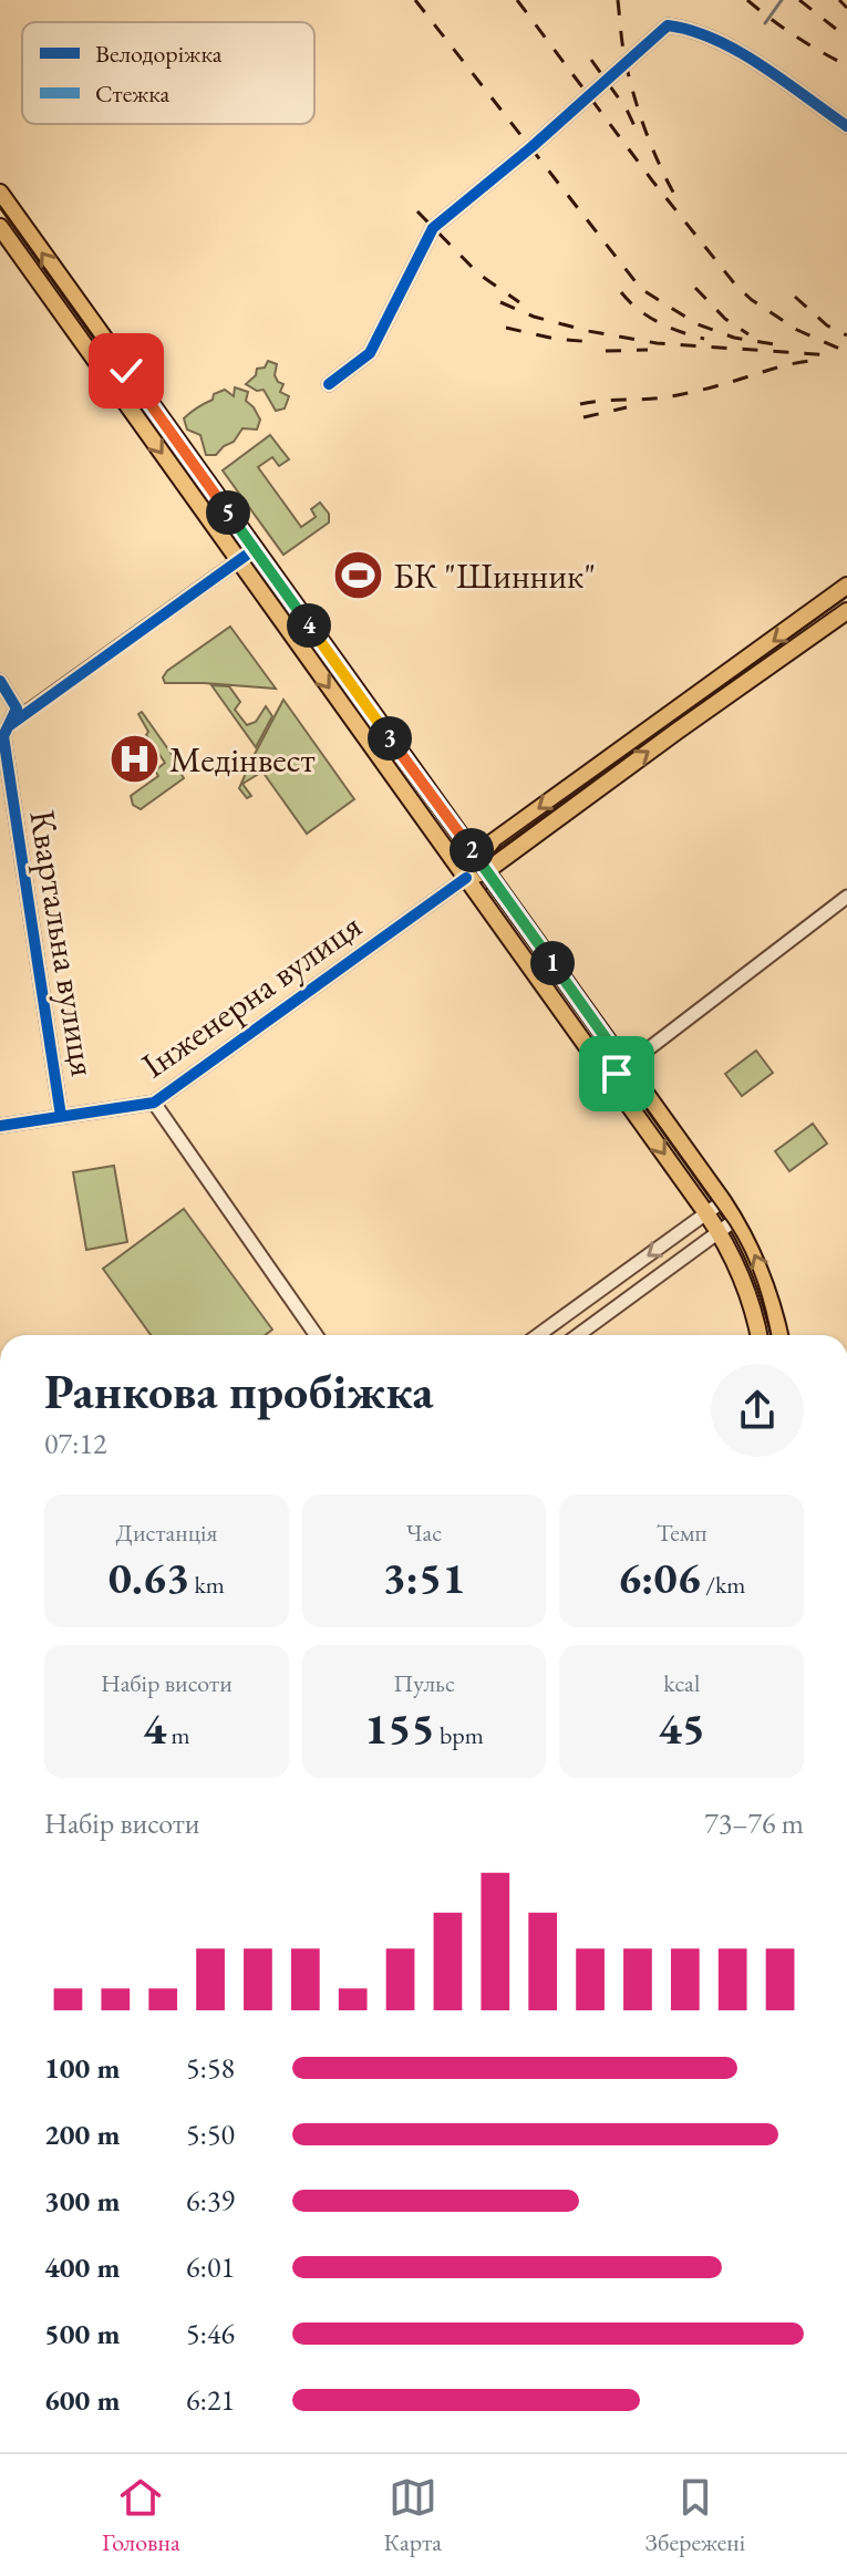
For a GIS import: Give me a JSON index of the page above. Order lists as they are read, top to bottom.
{
  "streets": {
    "street": ["Квартальна вулиця", "Інженерна вулиця"]
  },
  "crossings": [
    ["Квартальна вулиця", "Інженерна вулиця"]
  ],
  "places": {
    "sports": ["БК \"Шинник\""],
    "hospital": ["Медінвест"]
  },
  "legend": ["Велодоріжка", "Стежка"],
  "page": {
    "pins": [
      "5",
      "4",
      "3",
      "2",
      "1"
    ],
    "heading": ["Ранкова пробіжка", "07:12"],
    "stats": [
      ["Дистанція", "0.63 km"],
      ["Час", "3:51"],
      ["Темп", "6:06 /km"],
      ["Набір висоти", "4 m"],
      ["Пульс", "155 bpm"],
      ["kcal", "45"]
    ],
    "chart": ["Набір висоти", "73–76 m"],
    "list": [
      {
        "name": "100 m",
        "note": "5:58"
      },
      {
        "name": "200 m",
        "note": "5:50"
      },
      {
        "name": "300 m",
        "note": "6:39"
      },
      {
        "name": "400 m",
        "note": "6:01"
      },
      {
        "name": "500 m",
        "note": "5:46"
      },
      {
        "name": "600 m",
        "note": "6:21"
      }
    ],
    "tabs": ["Головна", "Карта", "Збережені"]
  }
}
